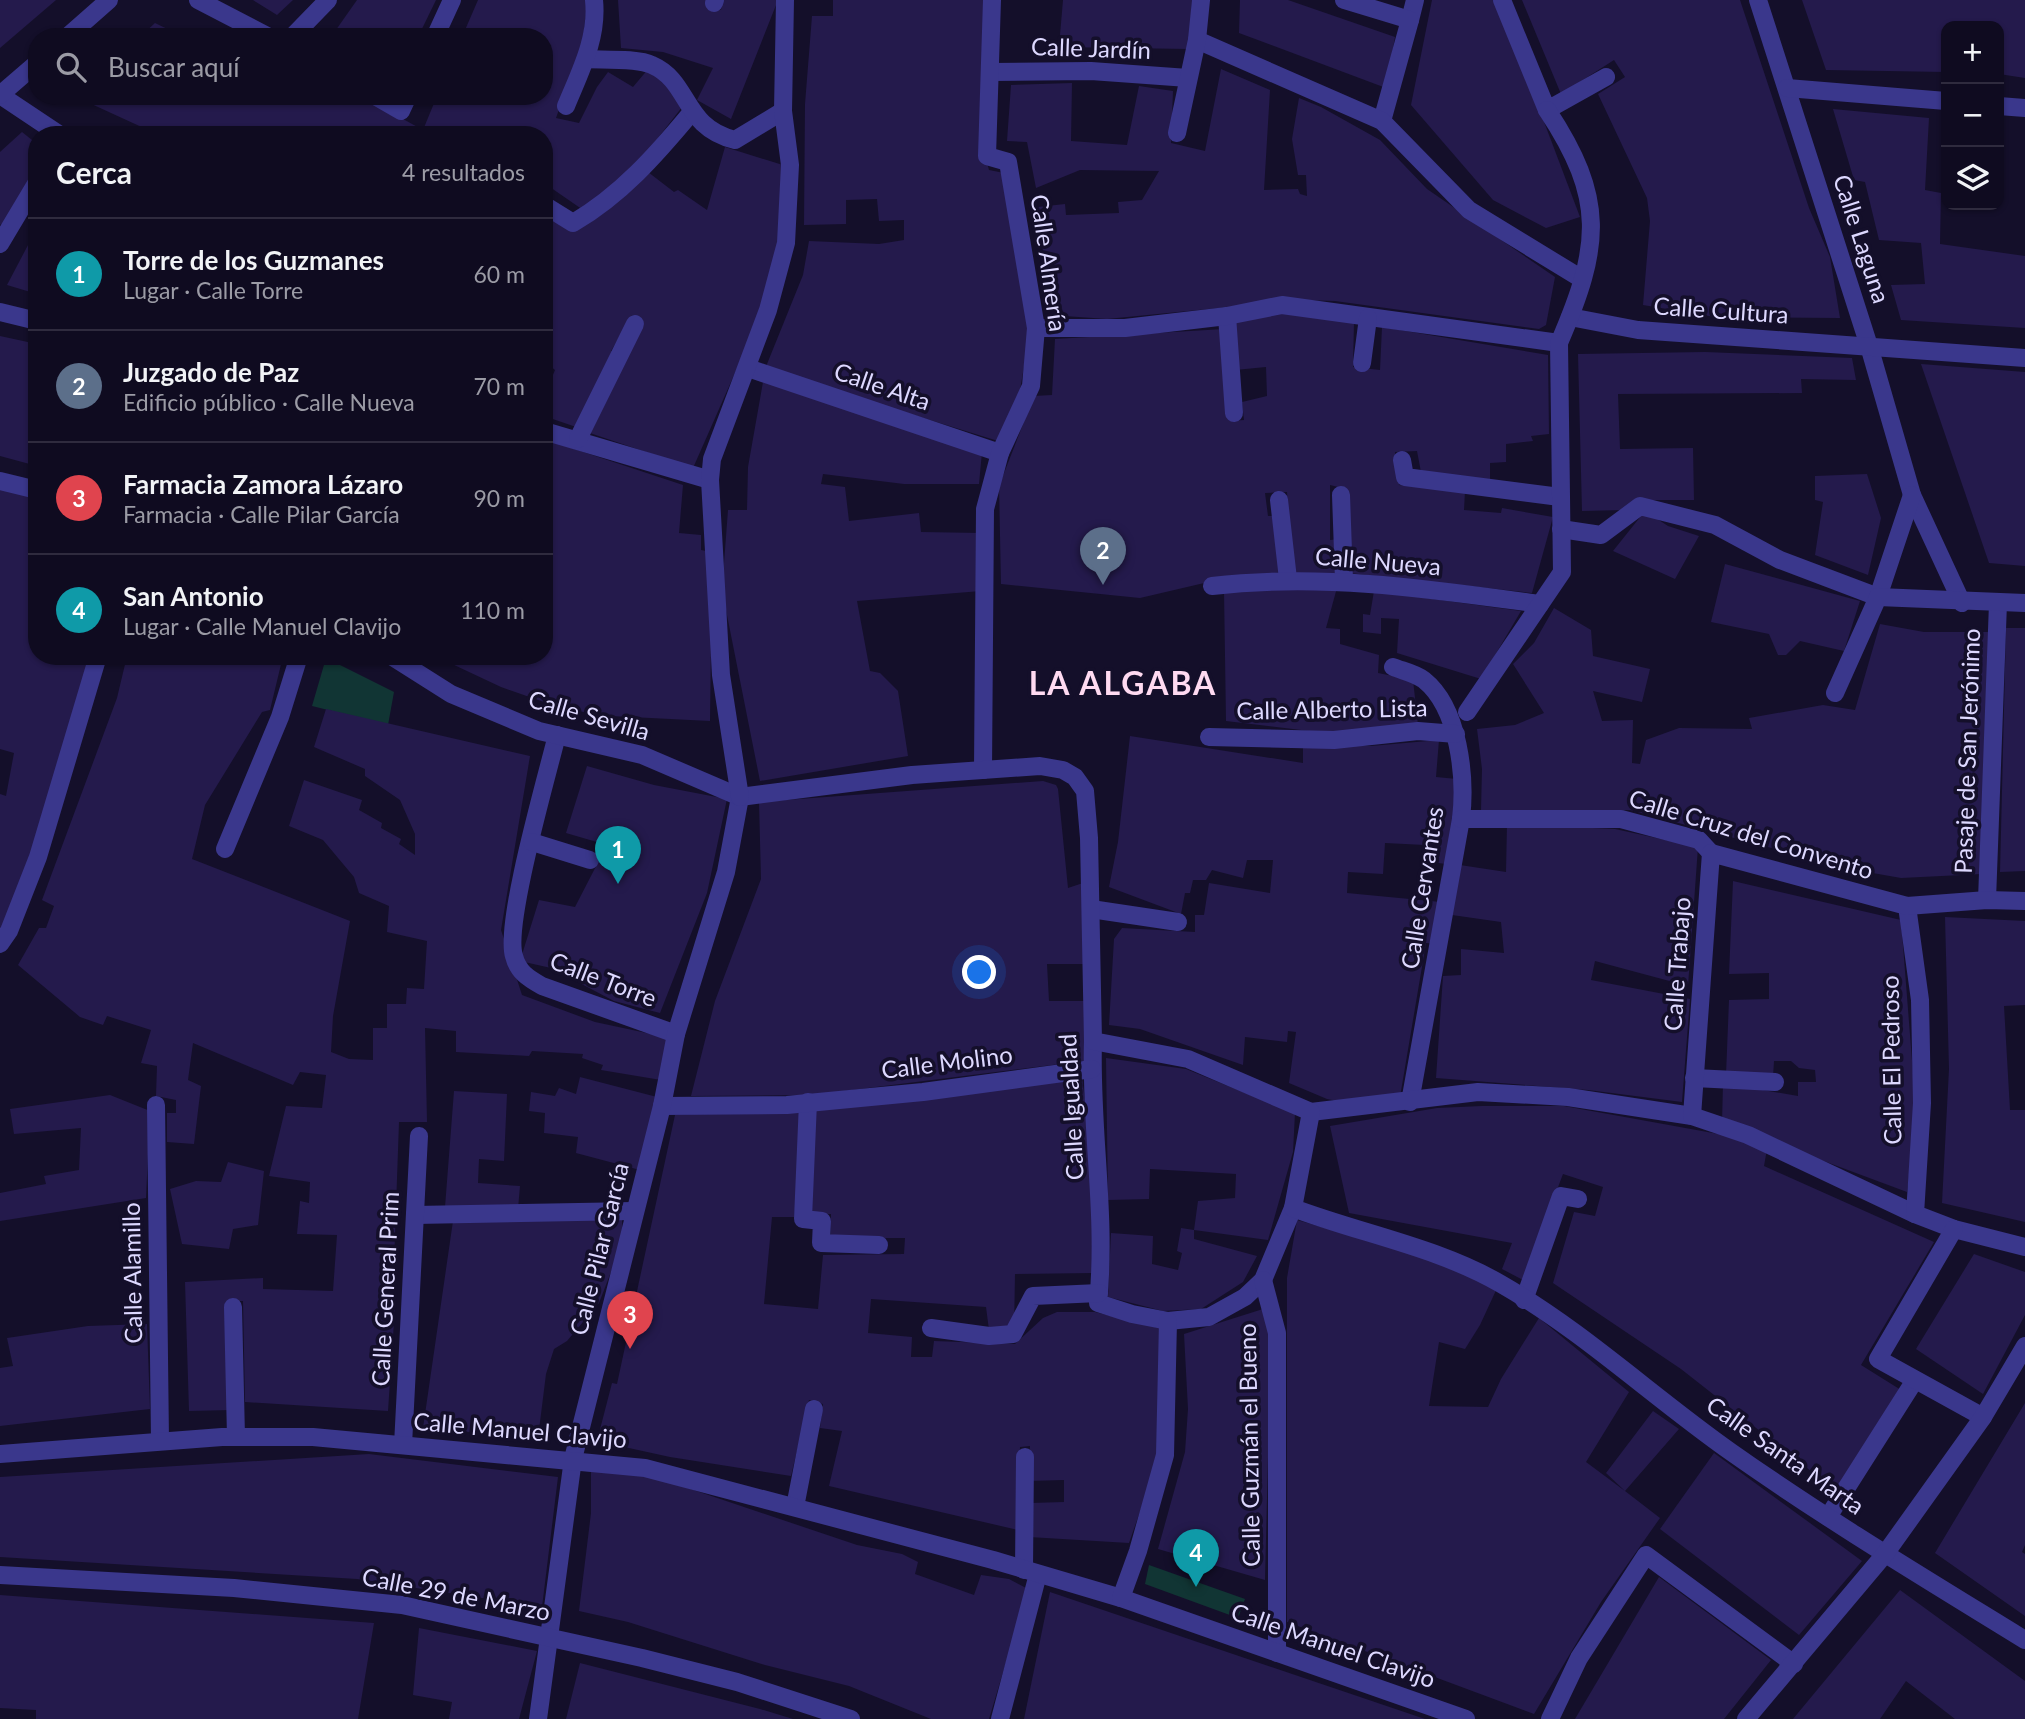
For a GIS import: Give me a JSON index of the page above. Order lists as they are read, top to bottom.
{
  "streets": {
    "street": [
      "Calle Jardín",
      "Calle Laguna",
      "Calle Almería",
      "Calle Cultura",
      "Calle Alta",
      "Calle Nueva",
      "Calle Alberto Lista",
      "Calle Sevilla",
      "Pasaje de San Jerónimo",
      "Calle Cruz del Convento",
      "Calle Cervantes",
      "Calle Trabajo",
      "Calle Torre",
      "Calle El Pedroso",
      "Calle Molino",
      "Calle Igualdad",
      "Calle Pilar García",
      "Calle Alamillo",
      "Calle General Prim",
      "Calle Manuel Clavijo",
      "Calle Guzmán el Bueno",
      "Calle Santa Marta",
      "Calle 29 de Marzo"
    ]
  },
  "crossings": [
    ["Calle Jardín", "Calle Almería"],
    ["Calle Laguna", "Calle Cultura"],
    ["Calle Almería", "Calle Alta"],
    ["Calle Almería", "Calle Igualdad"],
    ["Calle Alta", "Calle Pilar García"],
    ["Calle Alberto Lista", "Calle Cervantes"],
    ["Calle Sevilla", "Calle Torre"],
    ["Calle Sevilla", "Calle Pilar García"],
    ["Pasaje de San Jerónimo", "Calle Cruz del Convento"],
    ["Calle Cruz del Convento", "Calle Cervantes"],
    ["Calle Cruz del Convento", "Calle Trabajo"],
    ["Calle Cruz del Convento", "Calle El Pedroso"],
    ["Calle Torre", "Calle Pilar García"],
    ["Calle Molino", "Calle Igualdad"],
    ["Calle Molino", "Calle Pilar García"],
    ["Calle Pilar García", "Calle Manuel Clavijo"],
    ["Calle Pilar García", "Calle 29 de Marzo"],
    ["Calle Alamillo", "Calle Manuel Clavijo"],
    ["Calle General Prim", "Calle Manuel Clavijo"],
    ["Calle Manuel Clavijo", "Calle Guzmán el Bueno"]
  ],
  "districts": ["LA ALGABA"],
  "page": {
    "map_buttons": ["+", "−"],
    "search": "Buscar aquí",
    "heading": ["Cerca", "4 resultados"],
    "list": [
      {
        "mark": "1",
        "name": "Torre de los Guzmanes",
        "note": "Lugar · Calle Torre",
        "value": "60 m"
      },
      {
        "mark": "2",
        "name": "Juzgado de Paz",
        "note": "Edificio público · Calle Nueva",
        "value": "70 m"
      },
      {
        "mark": "3",
        "name": "Farmacia Zamora Lázaro",
        "note": "Farmacia · Calle Pilar García",
        "value": "90 m"
      },
      {
        "mark": "4",
        "name": "San Antonio",
        "note": "Lugar · Calle Manuel Clavijo",
        "value": "110 m"
      }
    ],
    "pins": [
      "2",
      "1",
      "3",
      "4"
    ]
  }
}
